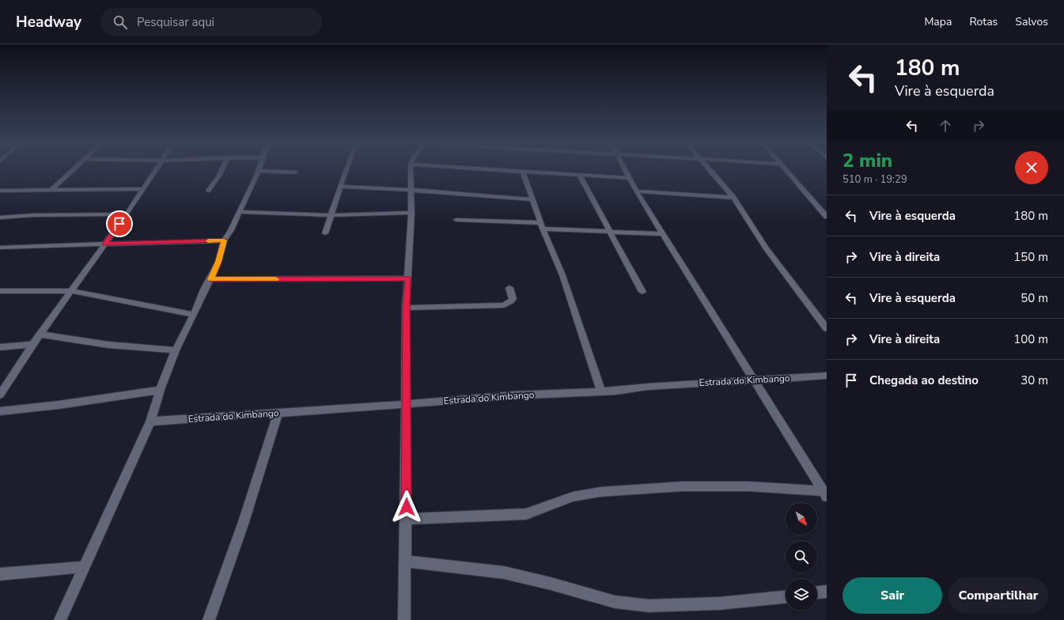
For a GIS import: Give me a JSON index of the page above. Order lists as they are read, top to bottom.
{
  "streets": {
    "street": ["Estrada do Kimbango"]
  },
  "north": "bottom right",
  "page": {
    "header": "Headway",
    "search": "Pesquisar aqui",
    "nav": ["Mapa", "Rotas", "Salvos"],
    "turn": ["180 m", "Vire à esquerda"],
    "heading": ["2 min", "510 m · 19:29"],
    "list": [
      {
        "name": "Vire à esquerda",
        "value": "180 m"
      },
      {
        "name": "Vire à direita",
        "value": "150 m"
      },
      {
        "name": "Vire à esquerda",
        "value": "50 m"
      },
      {
        "name": "Vire à direita",
        "value": "100 m"
      },
      {
        "name": "Chegada ao destino",
        "value": "30 m"
      }
    ],
    "buttons": ["Sair", "Compartilhar"]
  }
}
